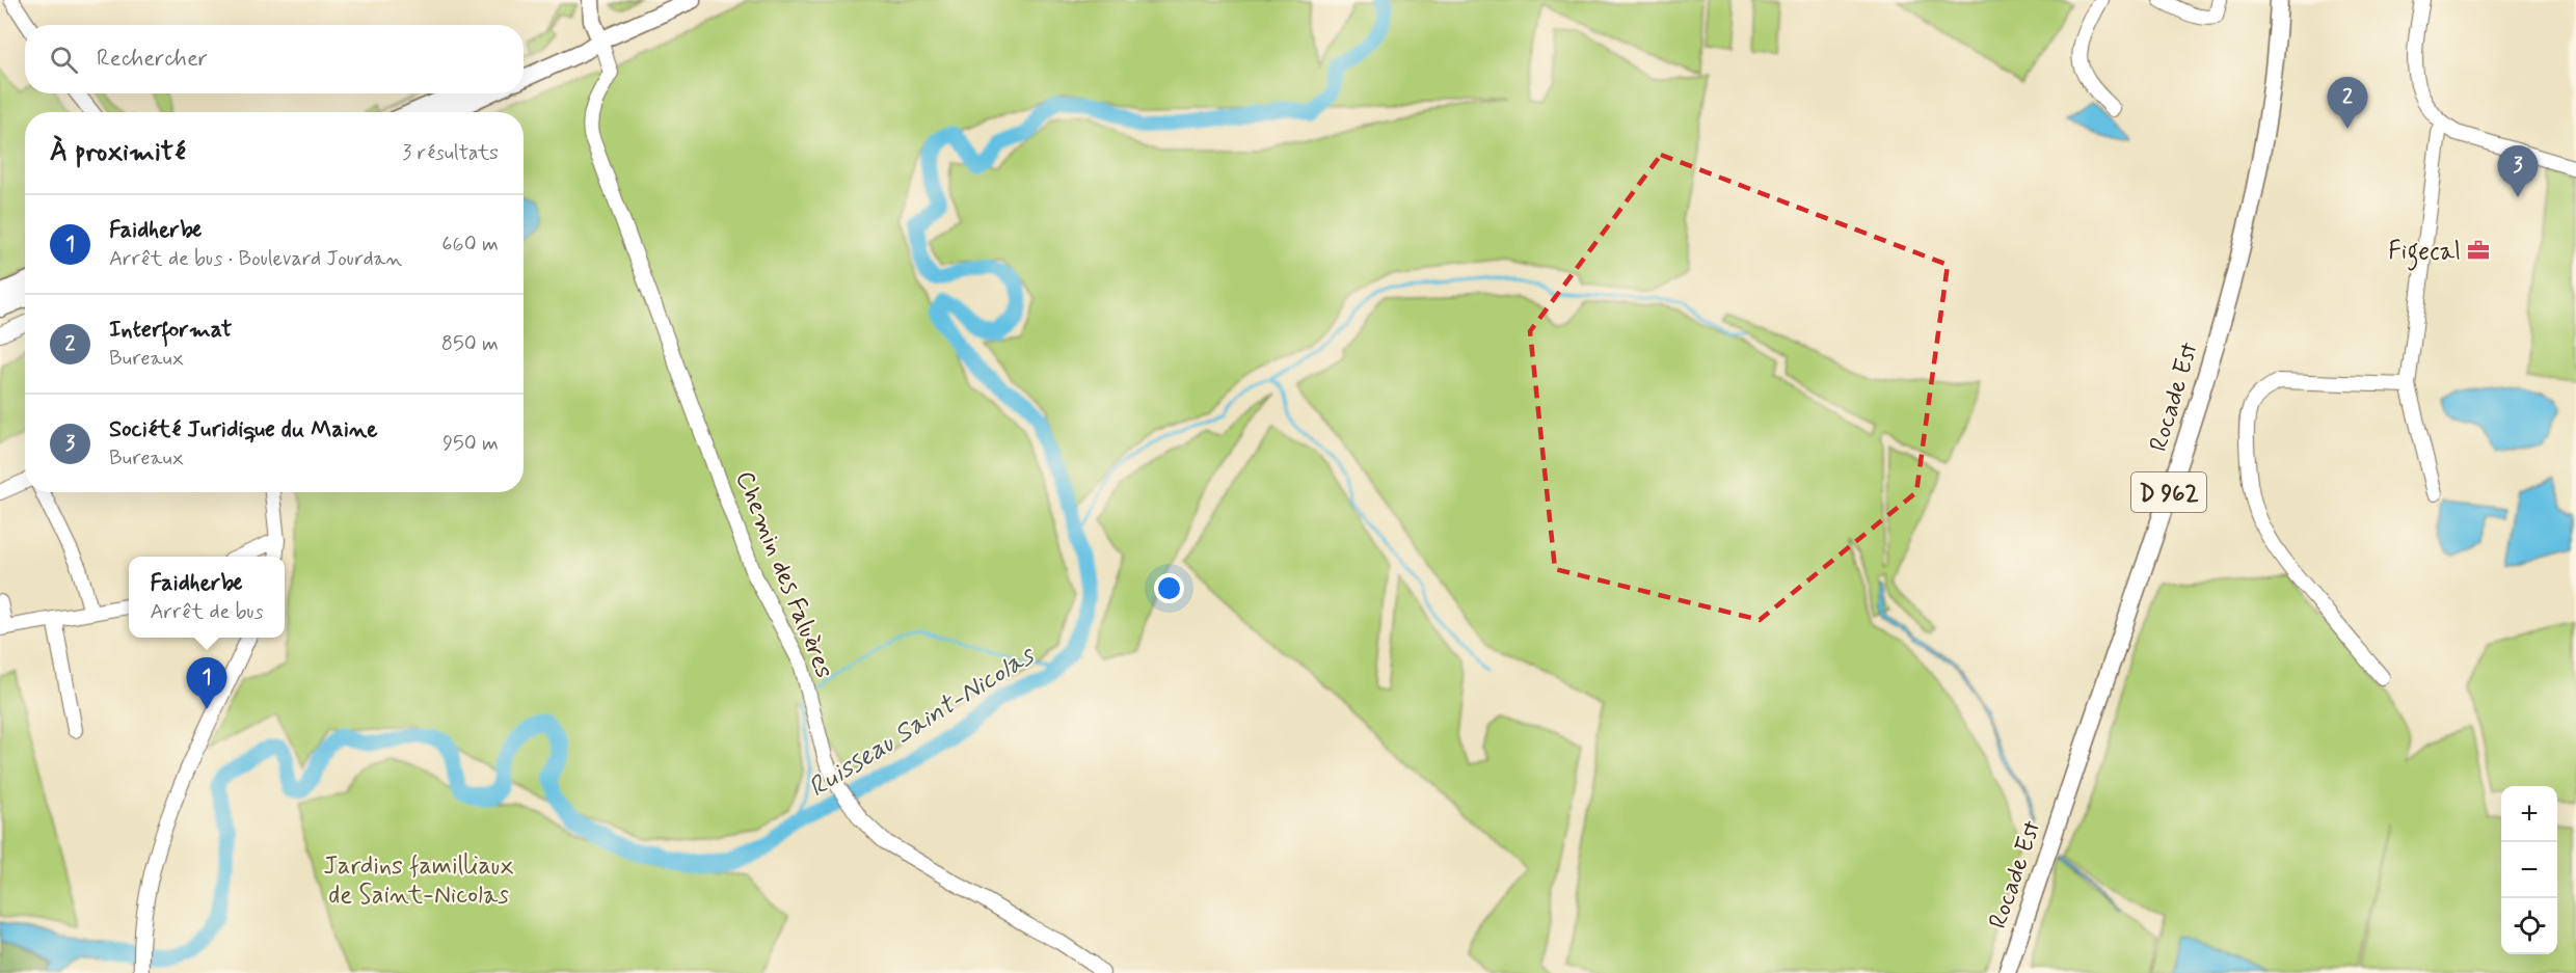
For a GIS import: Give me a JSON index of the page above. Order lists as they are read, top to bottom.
{
  "streets": {
    "main road": ["Rocade Est", "D 962"],
    "street": ["Chemin des Faluères"]
  },
  "water": ["Ruisseau Saint-Nicolas"],
  "parks": ["Jardins familliaux de Saint-Nicolas"],
  "places": {
    "office": ["Figecal"]
  },
  "page": {
    "search": "Rechercher",
    "pins": ["2", "3", "1"],
    "heading": ["À proximité", "3 résultats"],
    "list": [
      {
        "mark": "1",
        "name": "Faidherbe",
        "note": "Arrêt de bus · Boulevard Jourdan",
        "value": "660 m"
      },
      {
        "mark": "2",
        "name": "Interformat",
        "note": "Bureaux",
        "value": "850 m"
      },
      {
        "mark": "3",
        "name": "Société Juridique du Maine",
        "note": "Bureaux",
        "value": "950 m"
      }
    ],
    "popup": ["Faidherbe", "Arrêt de bus"],
    "map_buttons": ["+", "−"]
  }
}
